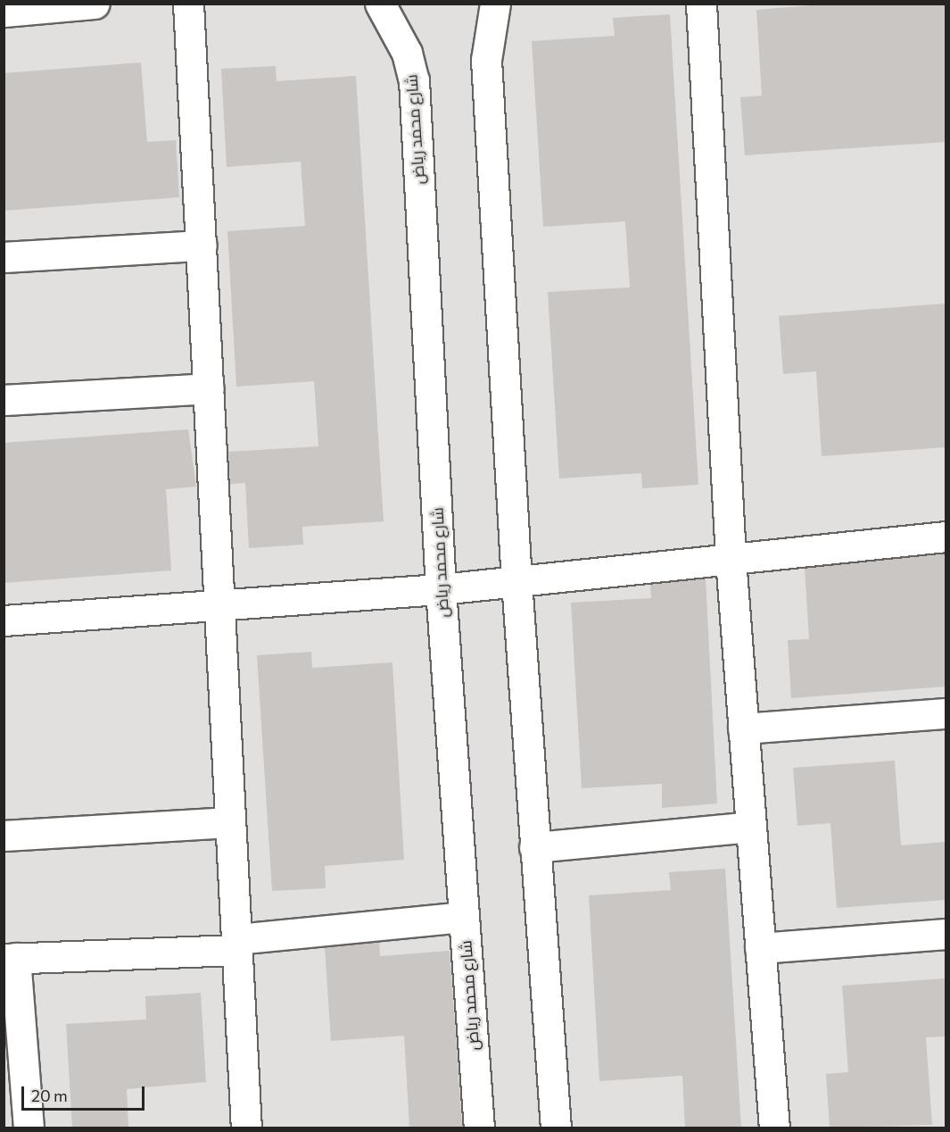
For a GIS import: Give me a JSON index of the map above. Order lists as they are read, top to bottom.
{
  "streets": {
    "street": ["شارع محمد رياض"]
  },
  "scale_bar": "20 m"
}
